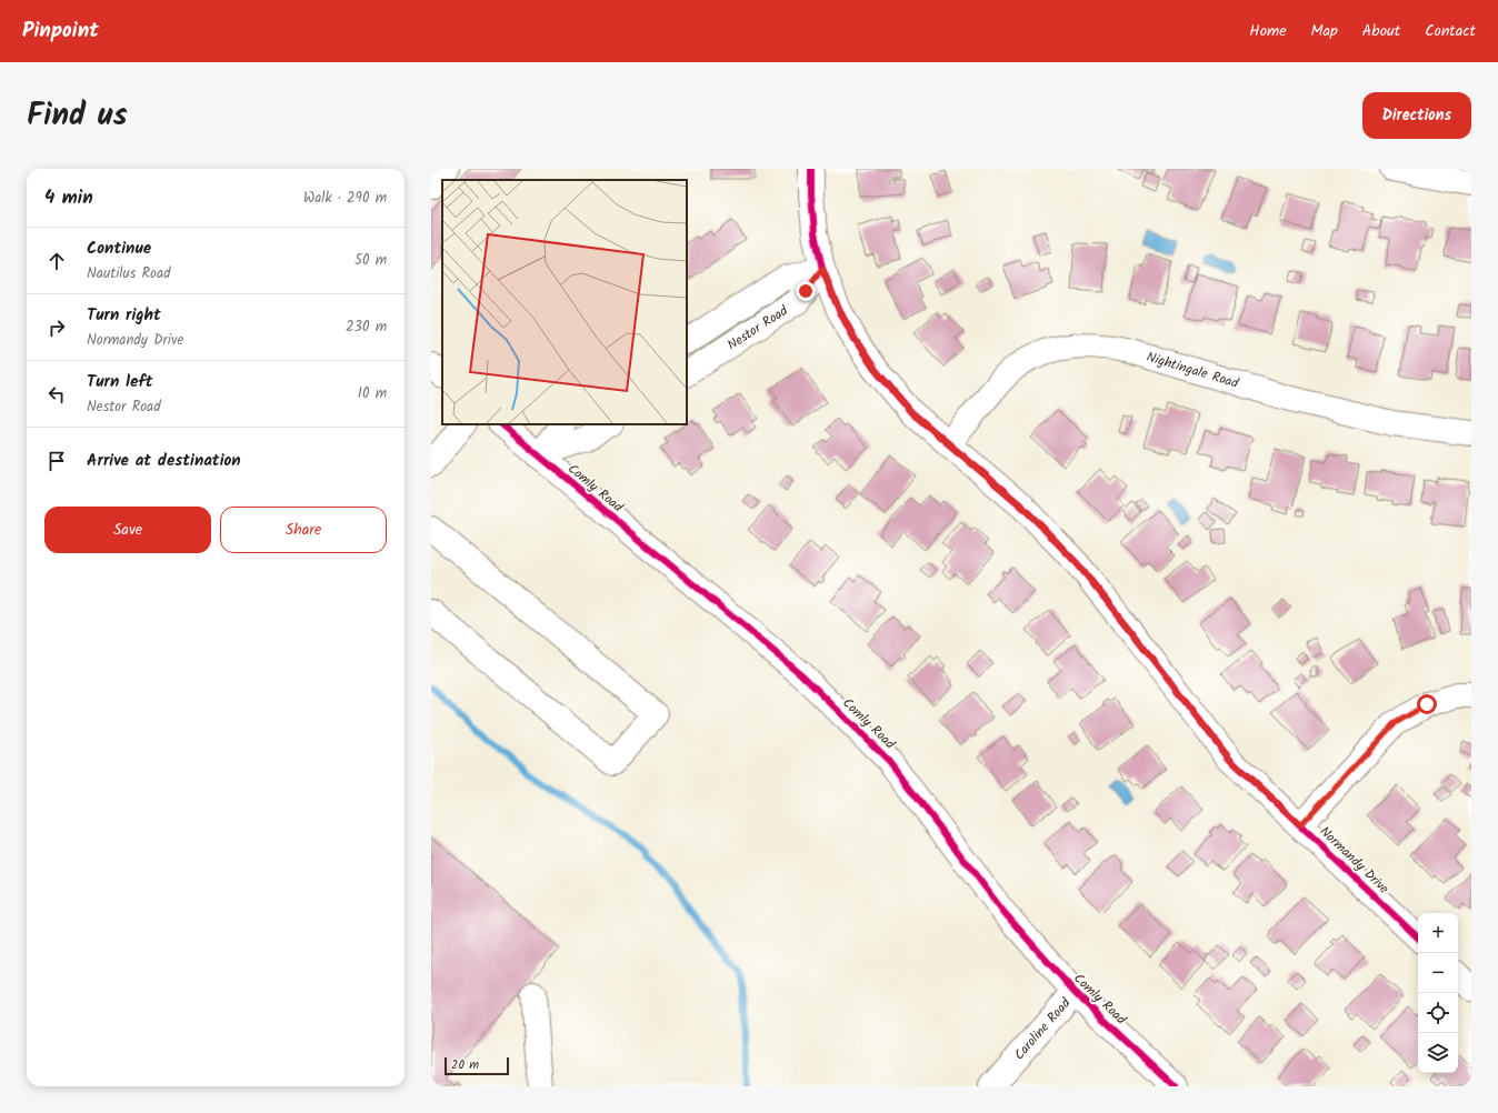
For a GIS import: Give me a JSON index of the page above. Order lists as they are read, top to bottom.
{
  "streets": {
    "street": [
      "Nestor Road",
      "Nightingale Road",
      "Comly Road",
      "Normandy Drive",
      "Caroline Road"
    ]
  },
  "crossings": [
    ["Nestor Road", "Normandy Drive"],
    ["Nightingale Road", "Normandy Drive"],
    ["Comly Road", "Caroline Road"]
  ],
  "scale_bar": "20 m",
  "page": {
    "header": "Pinpoint",
    "nav": [
      "Home",
      "Map",
      "About",
      "Contact"
    ],
    "title": "Find us",
    "buttons": [
      "Directions",
      ["Save", "Share"]
    ],
    "heading": ["4 min", "Walk · 290 m"],
    "list": [
      ["Continue", "Nautilus Road", "50 m"],
      ["Turn right", "Normandy Drive", "230 m"],
      ["Turn left", "Nestor Road", "10 m"],
      "Arrive at destination"
    ],
    "map_buttons": ["+", "−"],
    "scale": "20 m"
  }
}
